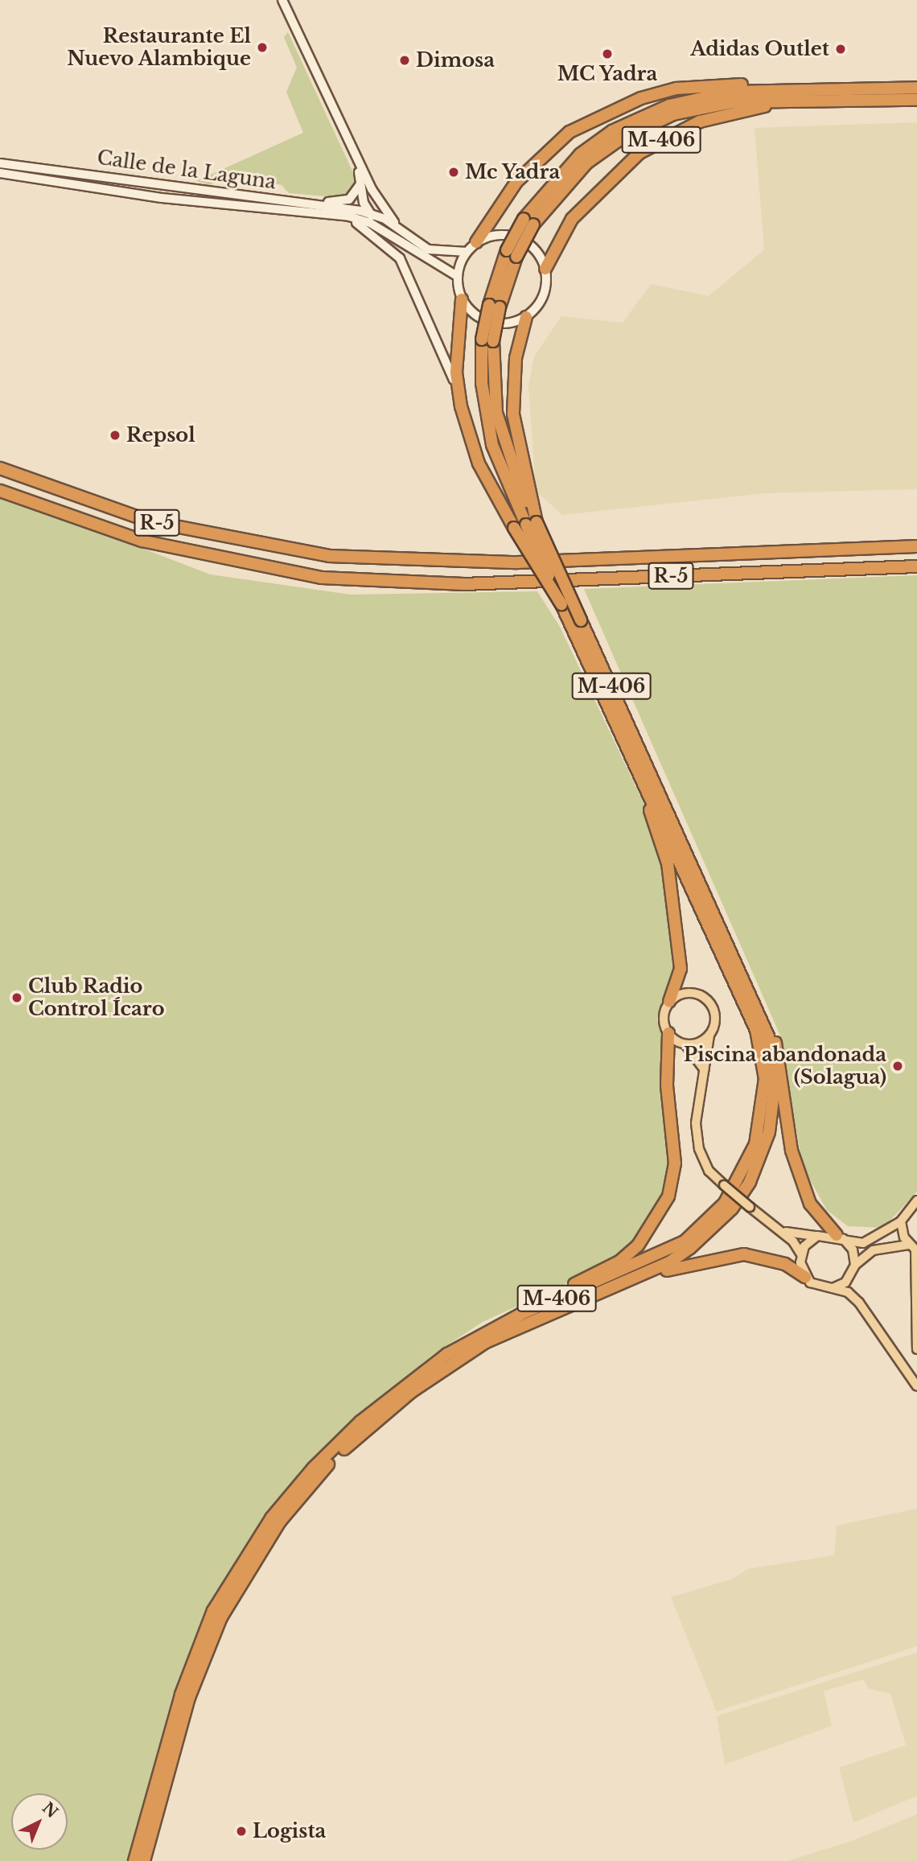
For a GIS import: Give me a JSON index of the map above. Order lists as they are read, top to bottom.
{
  "streets": {
    "highway": ["M-406", "R-5"],
    "street": ["Calle de la Laguna"]
  },
  "places": [
    "Restaurante El Nuevo Alambique",
    "Adidas Outlet",
    "MC Yadra",
    "Dimosa",
    "Mc Yadra",
    "Repsol",
    "Club Radio Control Ícaro",
    "Piscina abandonada (Solagua)",
    "Logista"
  ],
  "north": "top right"
}
